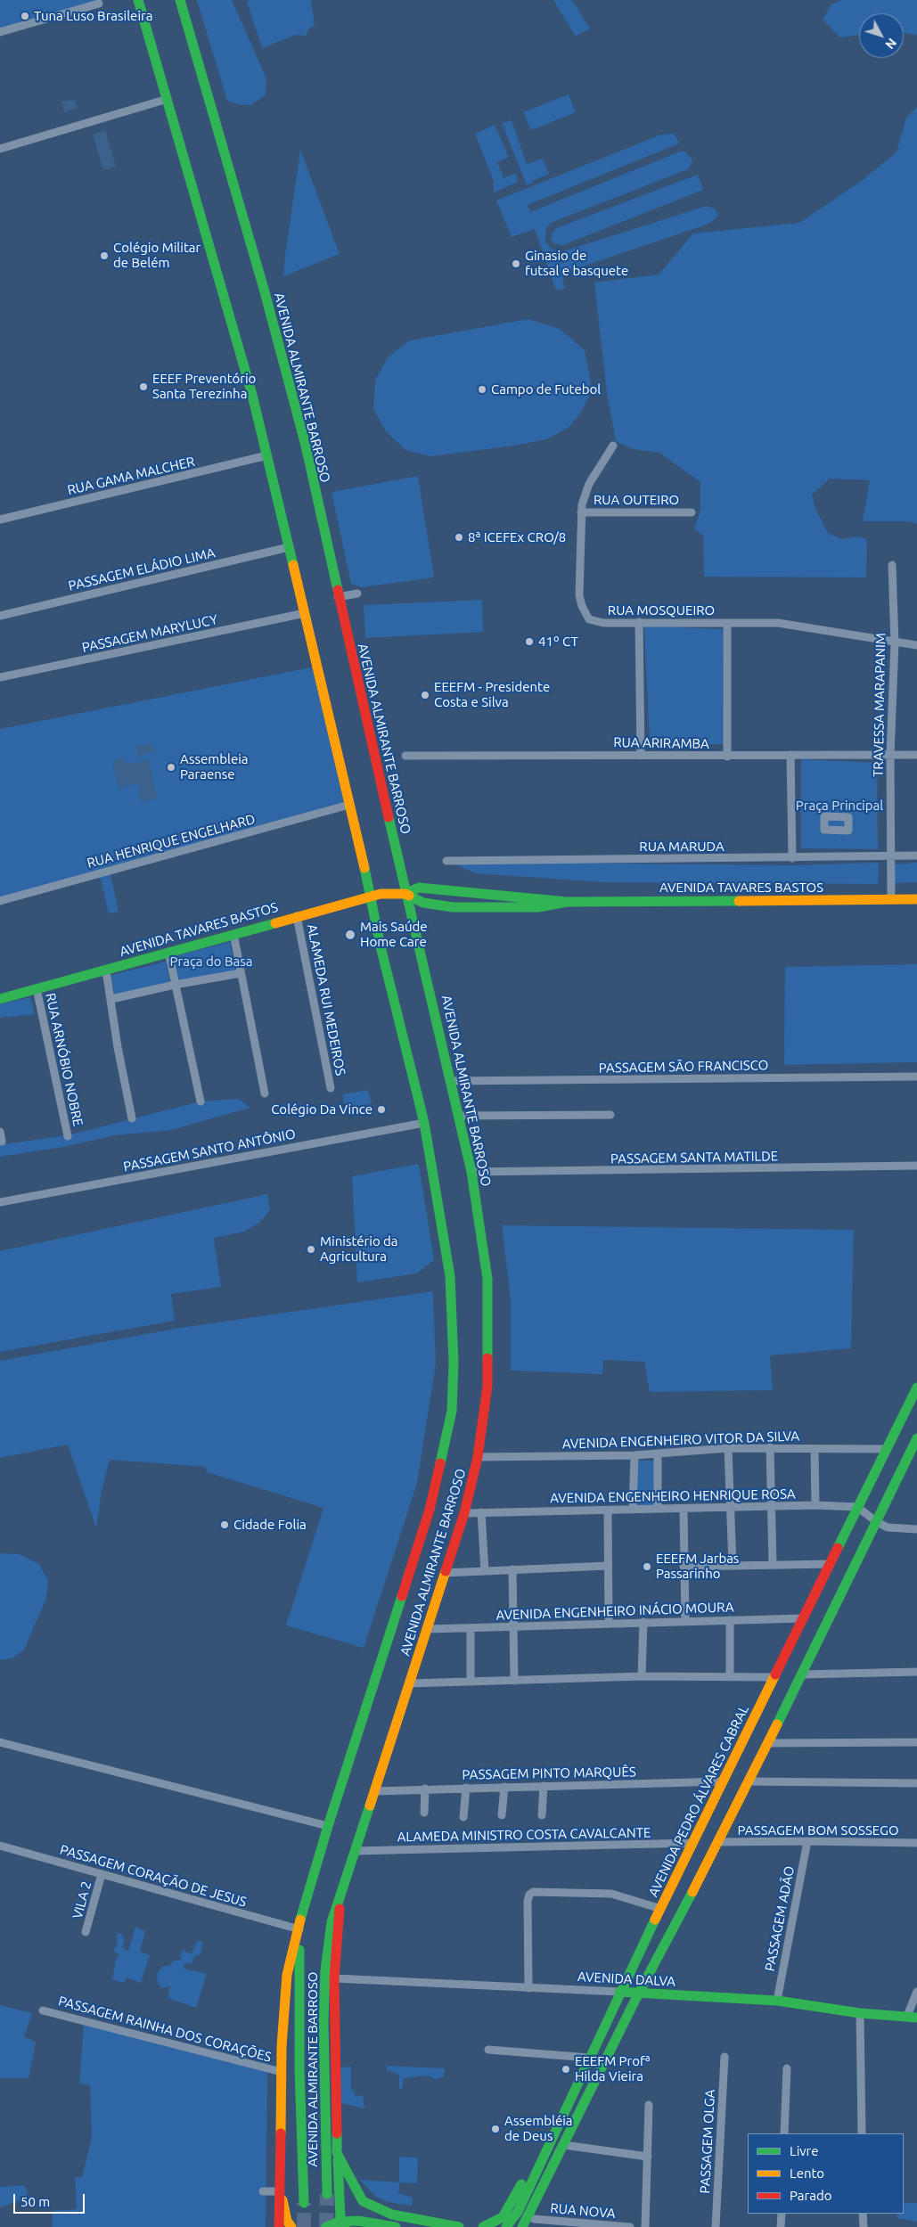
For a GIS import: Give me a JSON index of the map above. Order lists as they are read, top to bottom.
{
  "streets": {
    "main road": [
      "AVENIDA ALMIRANTE BARROSO",
      "AVENIDA TAVARES BASTOS",
      "AVENIDA PEDRO ÁLVARES CABRAL",
      "AVENIDA DALVA"
    ],
    "street": [
      "RUA GAMA MALCHER",
      "RUA OUTEIRO",
      "PASSAGEM ELÁDIO LIMA",
      "RUA MOSQUEIRO",
      "PASSAGEM MARYLUCY",
      "TRAVESSA MARAPANIM",
      "RUA ARIRAMBA",
      "RUA HENRIQUE ENGELHARD",
      "RUA MARUDA",
      "ALAMEDA RUI MEDEIROS",
      "RUA ARNÓBIO NOBRE",
      "PASSAGEM SÃO FRANCISCO",
      "PASSAGEM SANTO ANTÔNIO",
      "PASSAGEM SANTA MATILDE",
      "AVENIDA ENGENHEIRO VITOR DA SILVA",
      "AVENIDA ENGENHEIRO HENRIQUE ROSA",
      "AVENIDA ENGENHEIRO INÁCIO MOURA",
      "PASSAGEM PINTO MARQUÊS",
      "PASSAGEM BOM SOSSEGO",
      "ALAMEDA MINISTRO COSTA CAVALCANTE",
      "PASSAGEM CORAÇÃO DE JESUS",
      "VILA 2",
      "PASSAGEM ADÃO",
      "PASSAGEM RAINHA DOS CORAÇÕES",
      "PASSAGEM OLGA",
      "RUA NOVA"
    ]
  },
  "crossings": [
    ["AVENIDA ALMIRANTE BARROSO", "RUA GAMA MALCHER"],
    ["AVENIDA ALMIRANTE BARROSO", "PASSAGEM ELÁDIO LIMA"],
    ["AVENIDA ALMIRANTE BARROSO", "PASSAGEM MARYLUCY"],
    ["AVENIDA ALMIRANTE BARROSO", "RUA HENRIQUE ENGELHARD"],
    ["AVENIDA ALMIRANTE BARROSO", "AVENIDA TAVARES BASTOS"],
    ["AVENIDA ALMIRANTE BARROSO", "PASSAGEM SÃO FRANCISCO"],
    ["AVENIDA ALMIRANTE BARROSO", "PASSAGEM SANTO ANTÔNIO"],
    ["AVENIDA ALMIRANTE BARROSO", "PASSAGEM SANTA MATILDE"],
    ["AVENIDA ALMIRANTE BARROSO", "AVENIDA ENGENHEIRO VITOR DA SILVA"],
    ["AVENIDA ALMIRANTE BARROSO", "AVENIDA ENGENHEIRO HENRIQUE ROSA"],
    ["AVENIDA ALMIRANTE BARROSO", "AVENIDA ENGENHEIRO INÁCIO MOURA"],
    ["AVENIDA ALMIRANTE BARROSO", "PASSAGEM PINTO MARQUÊS"],
    ["AVENIDA ALMIRANTE BARROSO", "ALAMEDA MINISTRO COSTA CAVALCANTE"],
    ["AVENIDA ALMIRANTE BARROSO", "PASSAGEM CORAÇÃO DE JESUS"],
    ["AVENIDA ALMIRANTE BARROSO", "PASSAGEM RAINHA DOS CORAÇÕES"],
    ["RUA OUTEIRO", "RUA MOSQUEIRO"],
    ["RUA MOSQUEIRO", "TRAVESSA MARAPANIM"],
    ["TRAVESSA MARAPANIM", "RUA ARIRAMBA"],
    ["TRAVESSA MARAPANIM", "RUA MARUDA"],
    ["TRAVESSA MARAPANIM", "AVENIDA TAVARES BASTOS"],
    ["AVENIDA TAVARES BASTOS", "ALAMEDA RUI MEDEIROS"],
    ["AVENIDA TAVARES BASTOS", "RUA ARNÓBIO NOBRE"],
    ["AVENIDA ENGENHEIRO VITOR DA SILVA", "AVENIDA PEDRO ÁLVARES CABRAL"],
    ["AVENIDA ENGENHEIRO HENRIQUE ROSA", "AVENIDA PEDRO ÁLVARES CABRAL"],
    ["AVENIDA ENGENHEIRO INÁCIO MOURA", "AVENIDA PEDRO ÁLVARES CABRAL"],
    ["PASSAGEM PINTO MARQUÊS", "AVENIDA PEDRO ÁLVARES CABRAL"],
    ["AVENIDA PEDRO ÁLVARES CABRAL", "ALAMEDA MINISTRO COSTA CAVALCANTE"],
    ["AVENIDA PEDRO ÁLVARES CABRAL", "AVENIDA DALVA"],
    ["PASSAGEM BOM SOSSEGO", "PASSAGEM ADÃO"],
    ["PASSAGEM CORAÇÃO DE JESUS", "VILA 2"],
    ["PASSAGEM ADÃO", "AVENIDA DALVA"]
  ],
  "parks": ["Praça Principal", "Praça do Basa"],
  "places": [
    "Tuna Luso Brasileira",
    "Colégio Militar de Belém",
    "Ginasio de futsal e basquete",
    "EEEF Preventório Santa Terezinha",
    "Campo de Futebol",
    "8ª ICEFEx CRO/8",
    "41º CT",
    "EEEFM - Presidente Costa e Silva",
    "Assembleia Paraense",
    "Mais Saúde Home Care",
    "Colégio Da Vince",
    "Ministério da Agricultura",
    "Cidade Folia",
    "EEEFM Jarbas Passarinho",
    "EEEFM Profª Hilda Vieira",
    "Assembléia de Deus"
  ],
  "legend": ["Livre", "Lento", "Parado"],
  "scale_bar": "50 m",
  "north": "bottom right"
}
